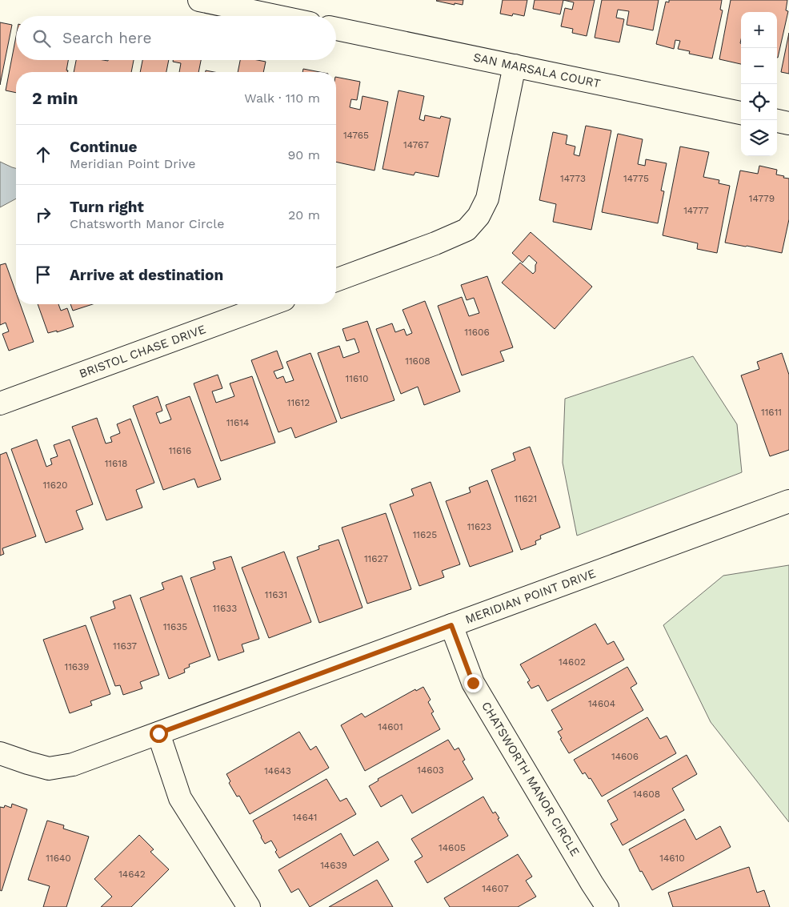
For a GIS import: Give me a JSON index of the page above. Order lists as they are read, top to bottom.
{
  "streets": {
    "street": [
      "SAN MARSALA COURT",
      "BRISTOL CHASE DRIVE",
      "MERIDIAN POINT DRIVE",
      "CHATSWORTH MANOR CIRCLE"
    ]
  },
  "crossings": [
    ["MERIDIAN POINT DRIVE", "CHATSWORTH MANOR CIRCLE"]
  ],
  "house_numbers": [
    "14765",
    "14767",
    "14773",
    "14775",
    "14779",
    "14777",
    "11606",
    "11608",
    "11610",
    "11612",
    "11611",
    "11614",
    "11616",
    "11618",
    "11620",
    "11621",
    "11623",
    "11625",
    "11627",
    "11631",
    "11633",
    "11635",
    "11637",
    "14602",
    "11639",
    "14604",
    "14601",
    "14606",
    "14603",
    "14643",
    "14608",
    "14641",
    "14605",
    "11640",
    "14610",
    "14639",
    "14642",
    "14607"
  ],
  "page": {
    "map_buttons": ["+", "−"],
    "search": "Search here",
    "heading": ["2 min", "Walk · 110 m"],
    "list": [
      ["Continue", "Meridian Point Drive", "90 m"],
      ["Turn right", "Chatsworth Manor Circle", "20 m"],
      "Arrive at destination"
    ]
  }
}
